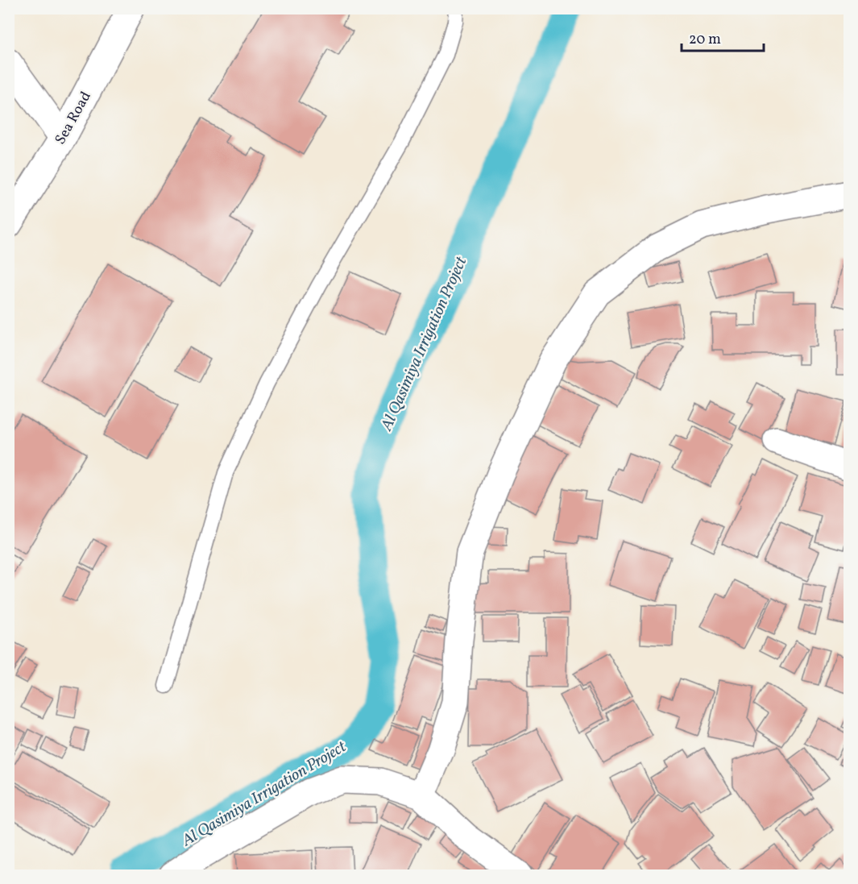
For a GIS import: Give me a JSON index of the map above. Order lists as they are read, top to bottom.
{
  "streets": {
    "main road": ["Sea Road"]
  },
  "water": ["Al Qasimiya Irrigation Project"],
  "scale_bar": "20 m"
}
